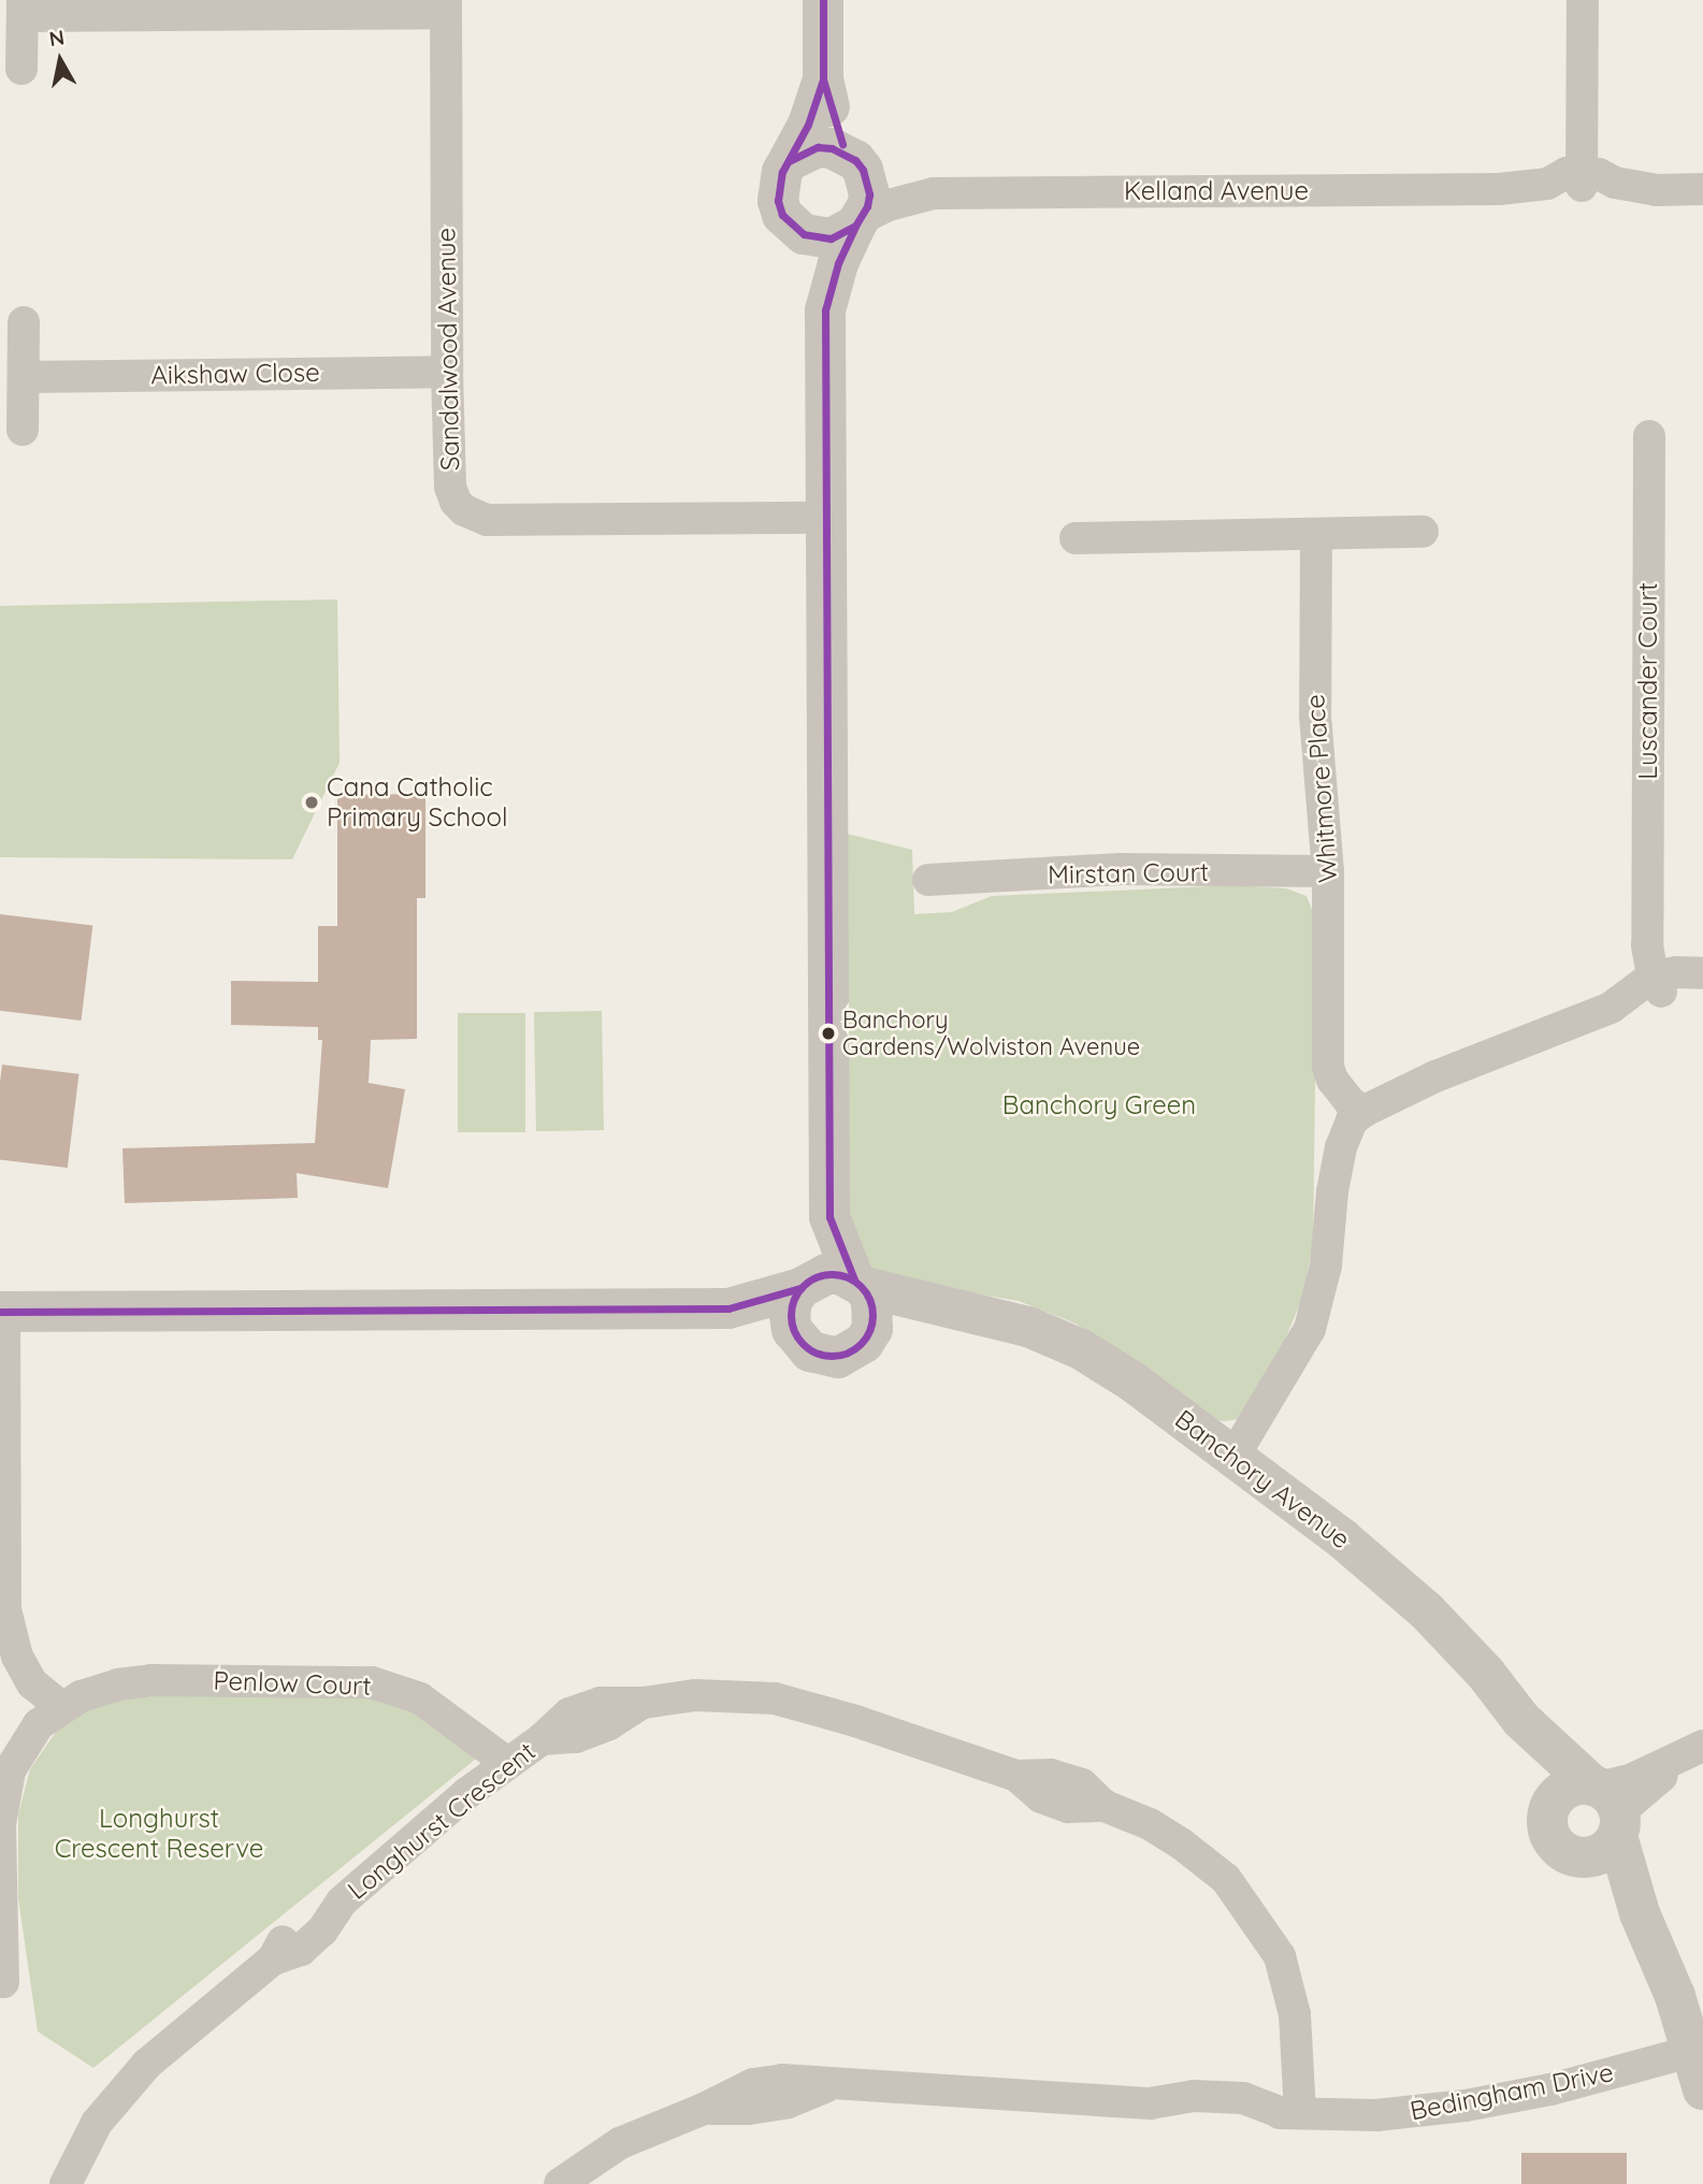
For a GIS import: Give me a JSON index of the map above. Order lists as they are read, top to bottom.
{
  "streets": {
    "street": [
      "Kelland Avenue",
      "Sandalwood Avenue",
      "Aikshaw Close",
      "Luscander Court",
      "Whitmore Place",
      "Mirstan Court",
      "Banchory Avenue",
      "Penlow Court",
      "Longhurst Crescent",
      "Bedingham Drive"
    ]
  },
  "crossings": [
    ["Sandalwood Avenue", "Aikshaw Close"],
    ["Whitmore Place", "Mirstan Court"],
    ["Penlow Court", "Longhurst Crescent"],
    ["Longhurst Crescent", "Bedingham Drive"]
  ],
  "parks": ["Banchory Green", "Longhurst Crescent Reserve"],
  "places": ["Cana Catholic Primary School", "Banchory Gardens/Wolviston Avenue"],
  "north": "top"
}
